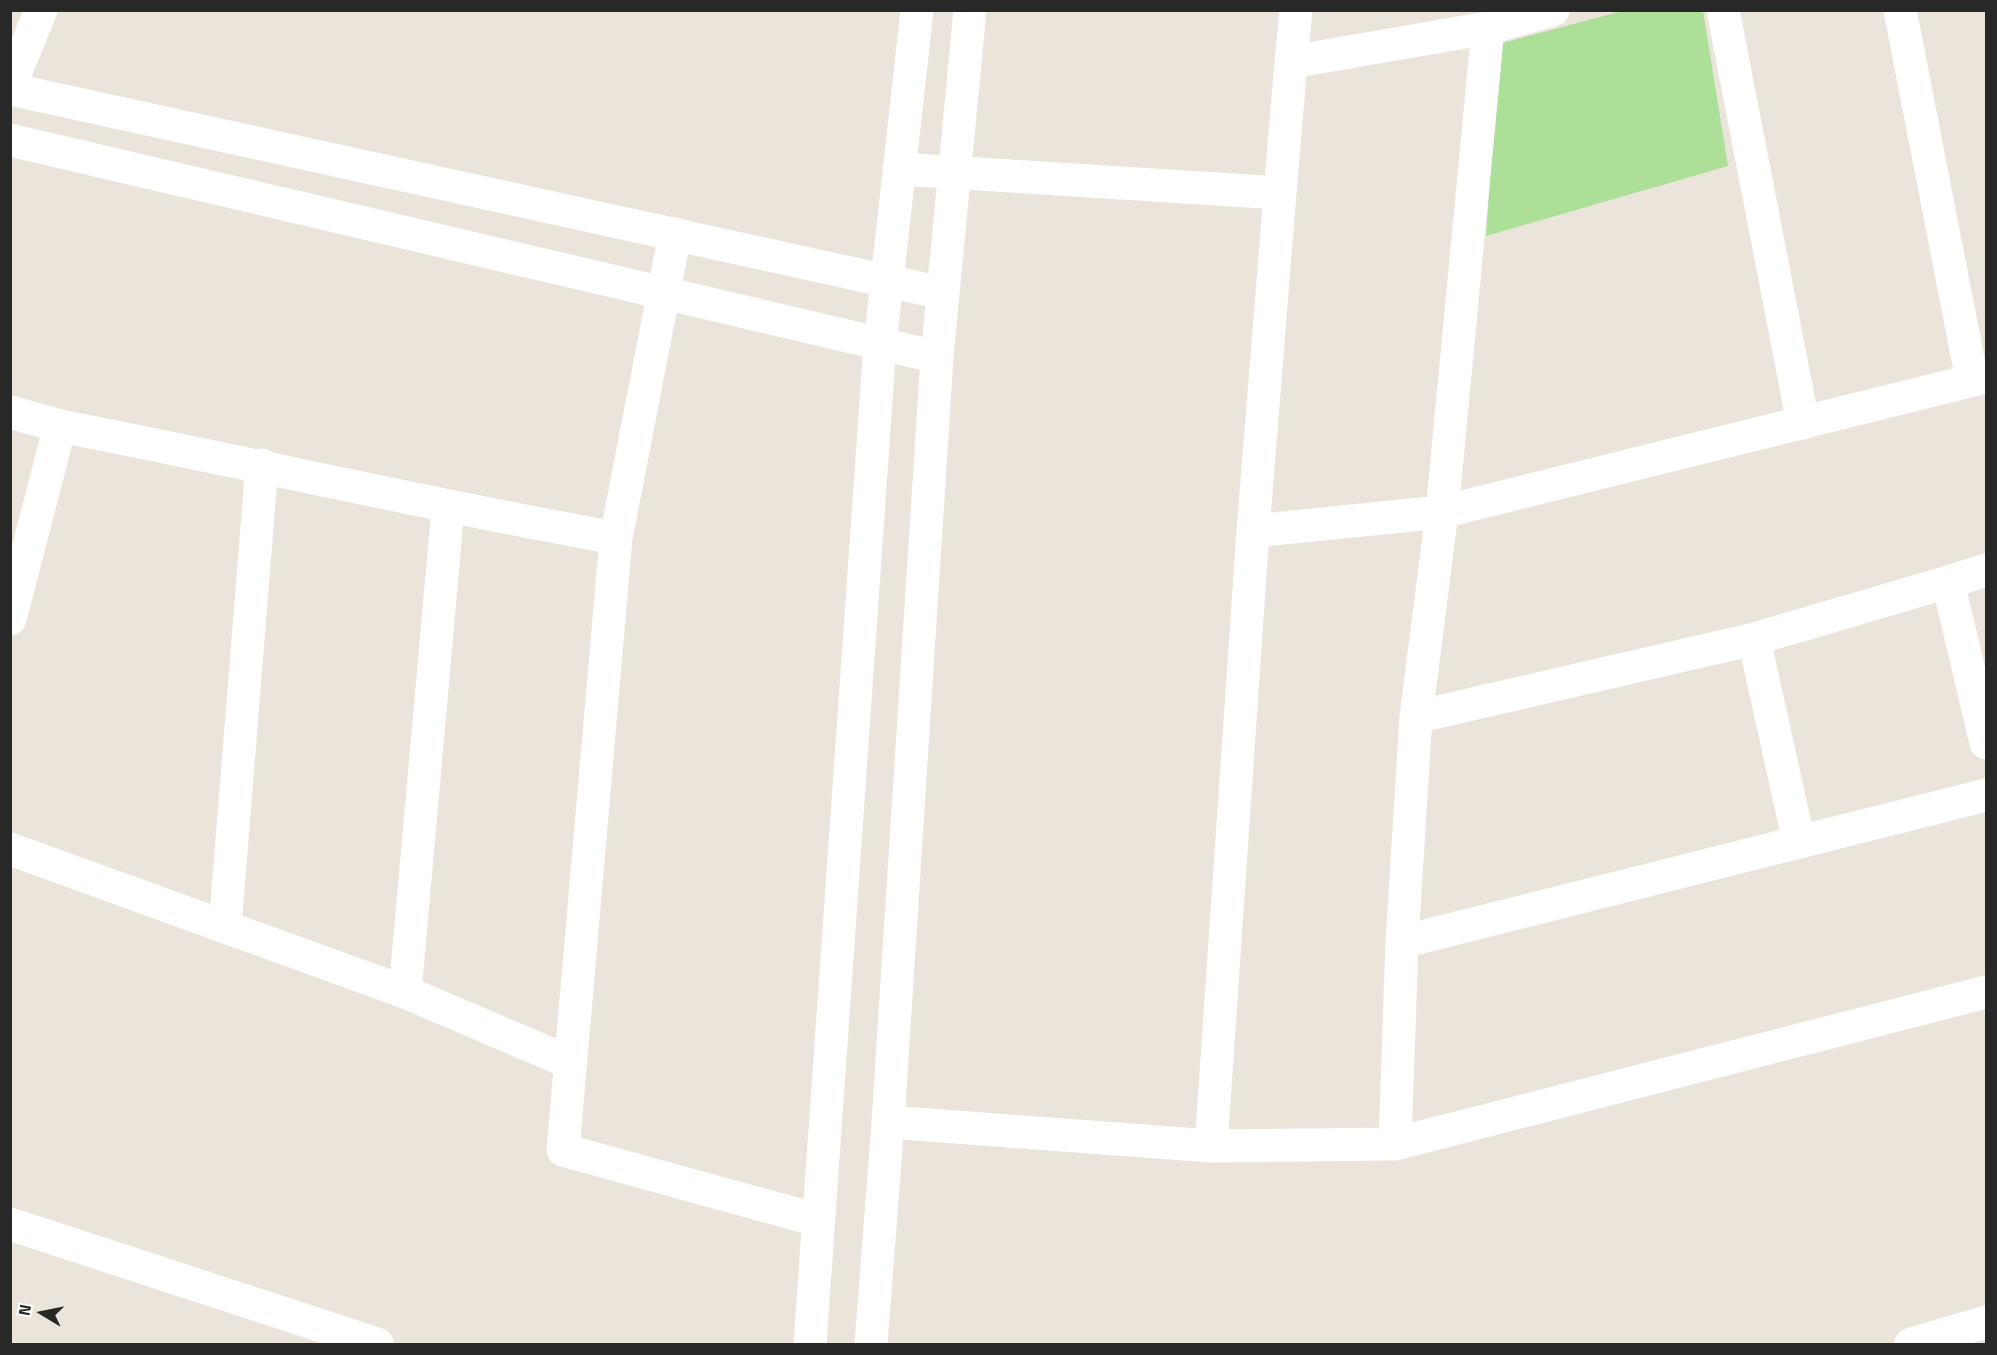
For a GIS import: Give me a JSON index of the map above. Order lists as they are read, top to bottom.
{
  "north": "left"
}
